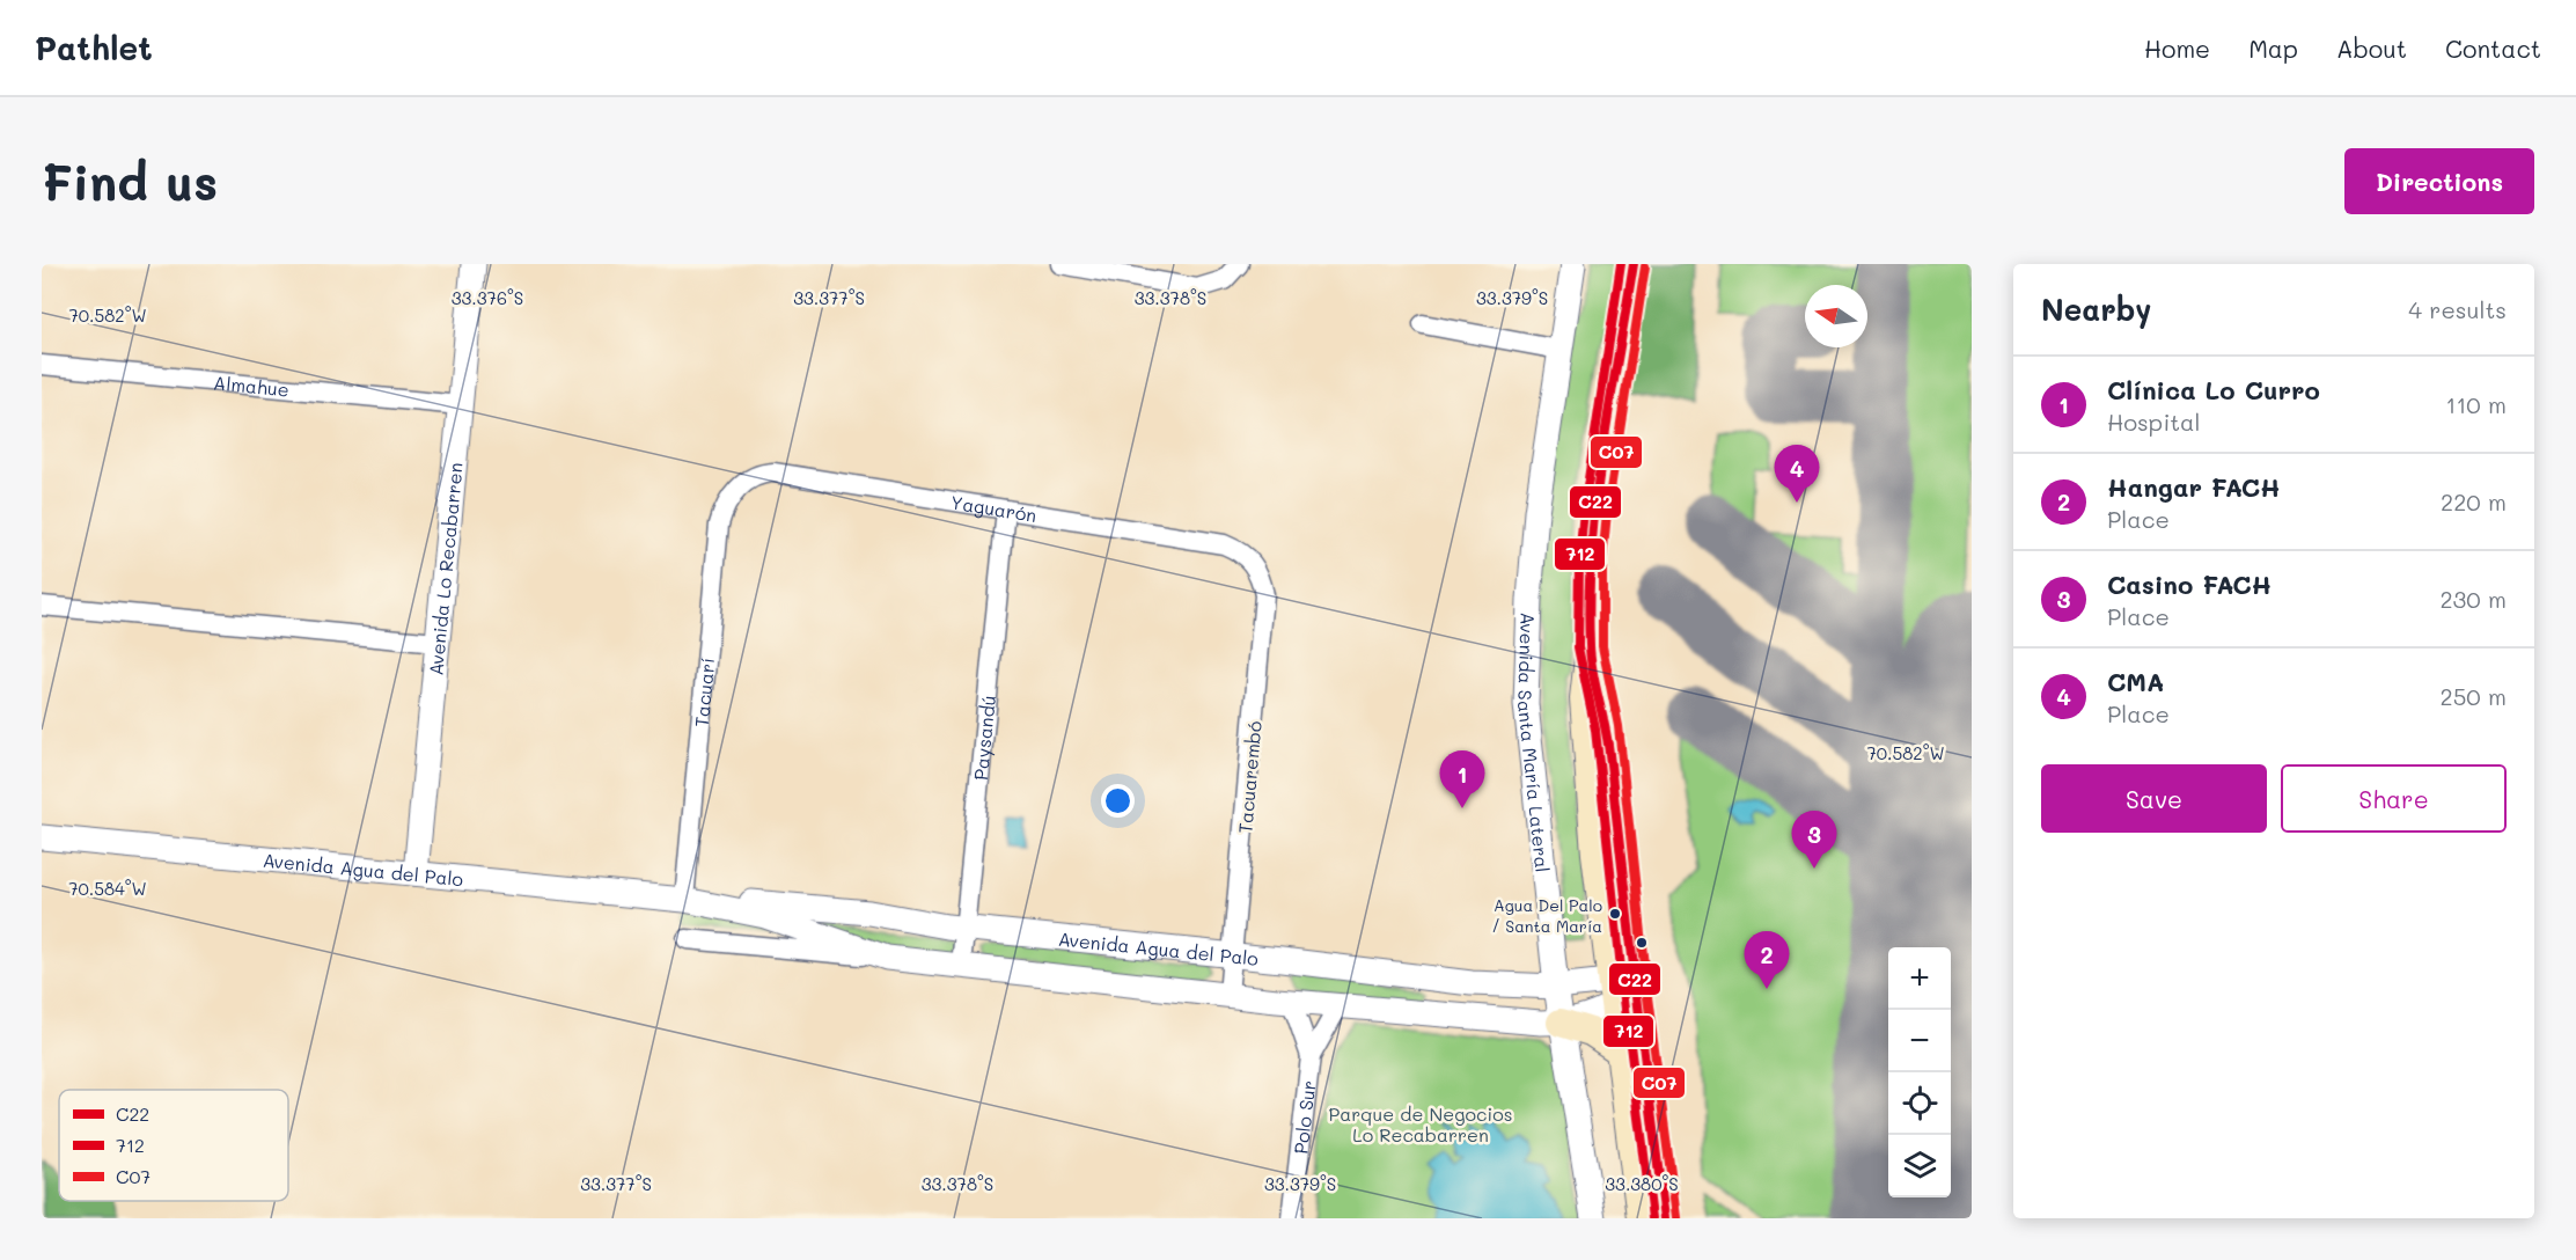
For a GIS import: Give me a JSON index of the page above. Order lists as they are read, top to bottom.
{
  "streets": {
    "street": [
      "Almahue",
      "Yaguarón",
      "Avenida Lo Recabarren",
      "Tacuarí",
      "Paysandú",
      "Avenida Santa María Lateral",
      "Tacuarembó",
      "Avenida Agua del Palo",
      "Polo Sur"
    ]
  },
  "crossings": [
    ["Almahue", "Avenida Lo Recabarren"],
    ["Yaguarón", "Tacuarí"],
    ["Yaguarón", "Paysandú"],
    ["Yaguarón", "Tacuarembó"],
    ["Avenida Lo Recabarren", "Avenida Agua del Palo"],
    ["Tacuarí", "Avenida Agua del Palo"],
    ["Paysandú", "Avenida Agua del Palo"],
    ["Avenida Santa María Lateral", "Avenida Agua del Palo"],
    ["Tacuarembó", "Avenida Agua del Palo"],
    ["Avenida Agua del Palo", "Polo Sur"]
  ],
  "parks": ["Parque de Negocios Lo Recabarren"],
  "places": ["Agua Del Palo / Santa María"],
  "lines": ["transit line C22", "transit line 712", "transit line C07"],
  "legend": ["C22", "712", "C07"],
  "north": "left",
  "page": {
    "header": "Pathlet",
    "nav": [
      "Home",
      "Map",
      "About",
      "Contact"
    ],
    "buttons": [
      "Directions",
      ["Save", "Share"]
    ],
    "title": "Find us",
    "heading": ["Nearby", "4 results"],
    "list": [
      {
        "mark": "1",
        "name": "Clínica Lo Curro",
        "note": "Hospital",
        "value": "110 m"
      },
      {
        "mark": "2",
        "name": "Hangar FACH",
        "note": "Place",
        "value": "220 m"
      },
      {
        "mark": "3",
        "name": "Casino FACH",
        "note": "Place",
        "value": "230 m"
      },
      {
        "mark": "4",
        "name": "CMA",
        "note": "Place",
        "value": "250 m"
      }
    ],
    "pins": [
      "4",
      "1",
      "3",
      "2"
    ],
    "map_buttons": ["+", "−"]
  },
  "coordinates": [
    "33.376°S",
    "33.377°S",
    "33.378°S",
    "33.379°S",
    "70.582°W",
    "70.584°W",
    "33.380°S"
  ]
}
